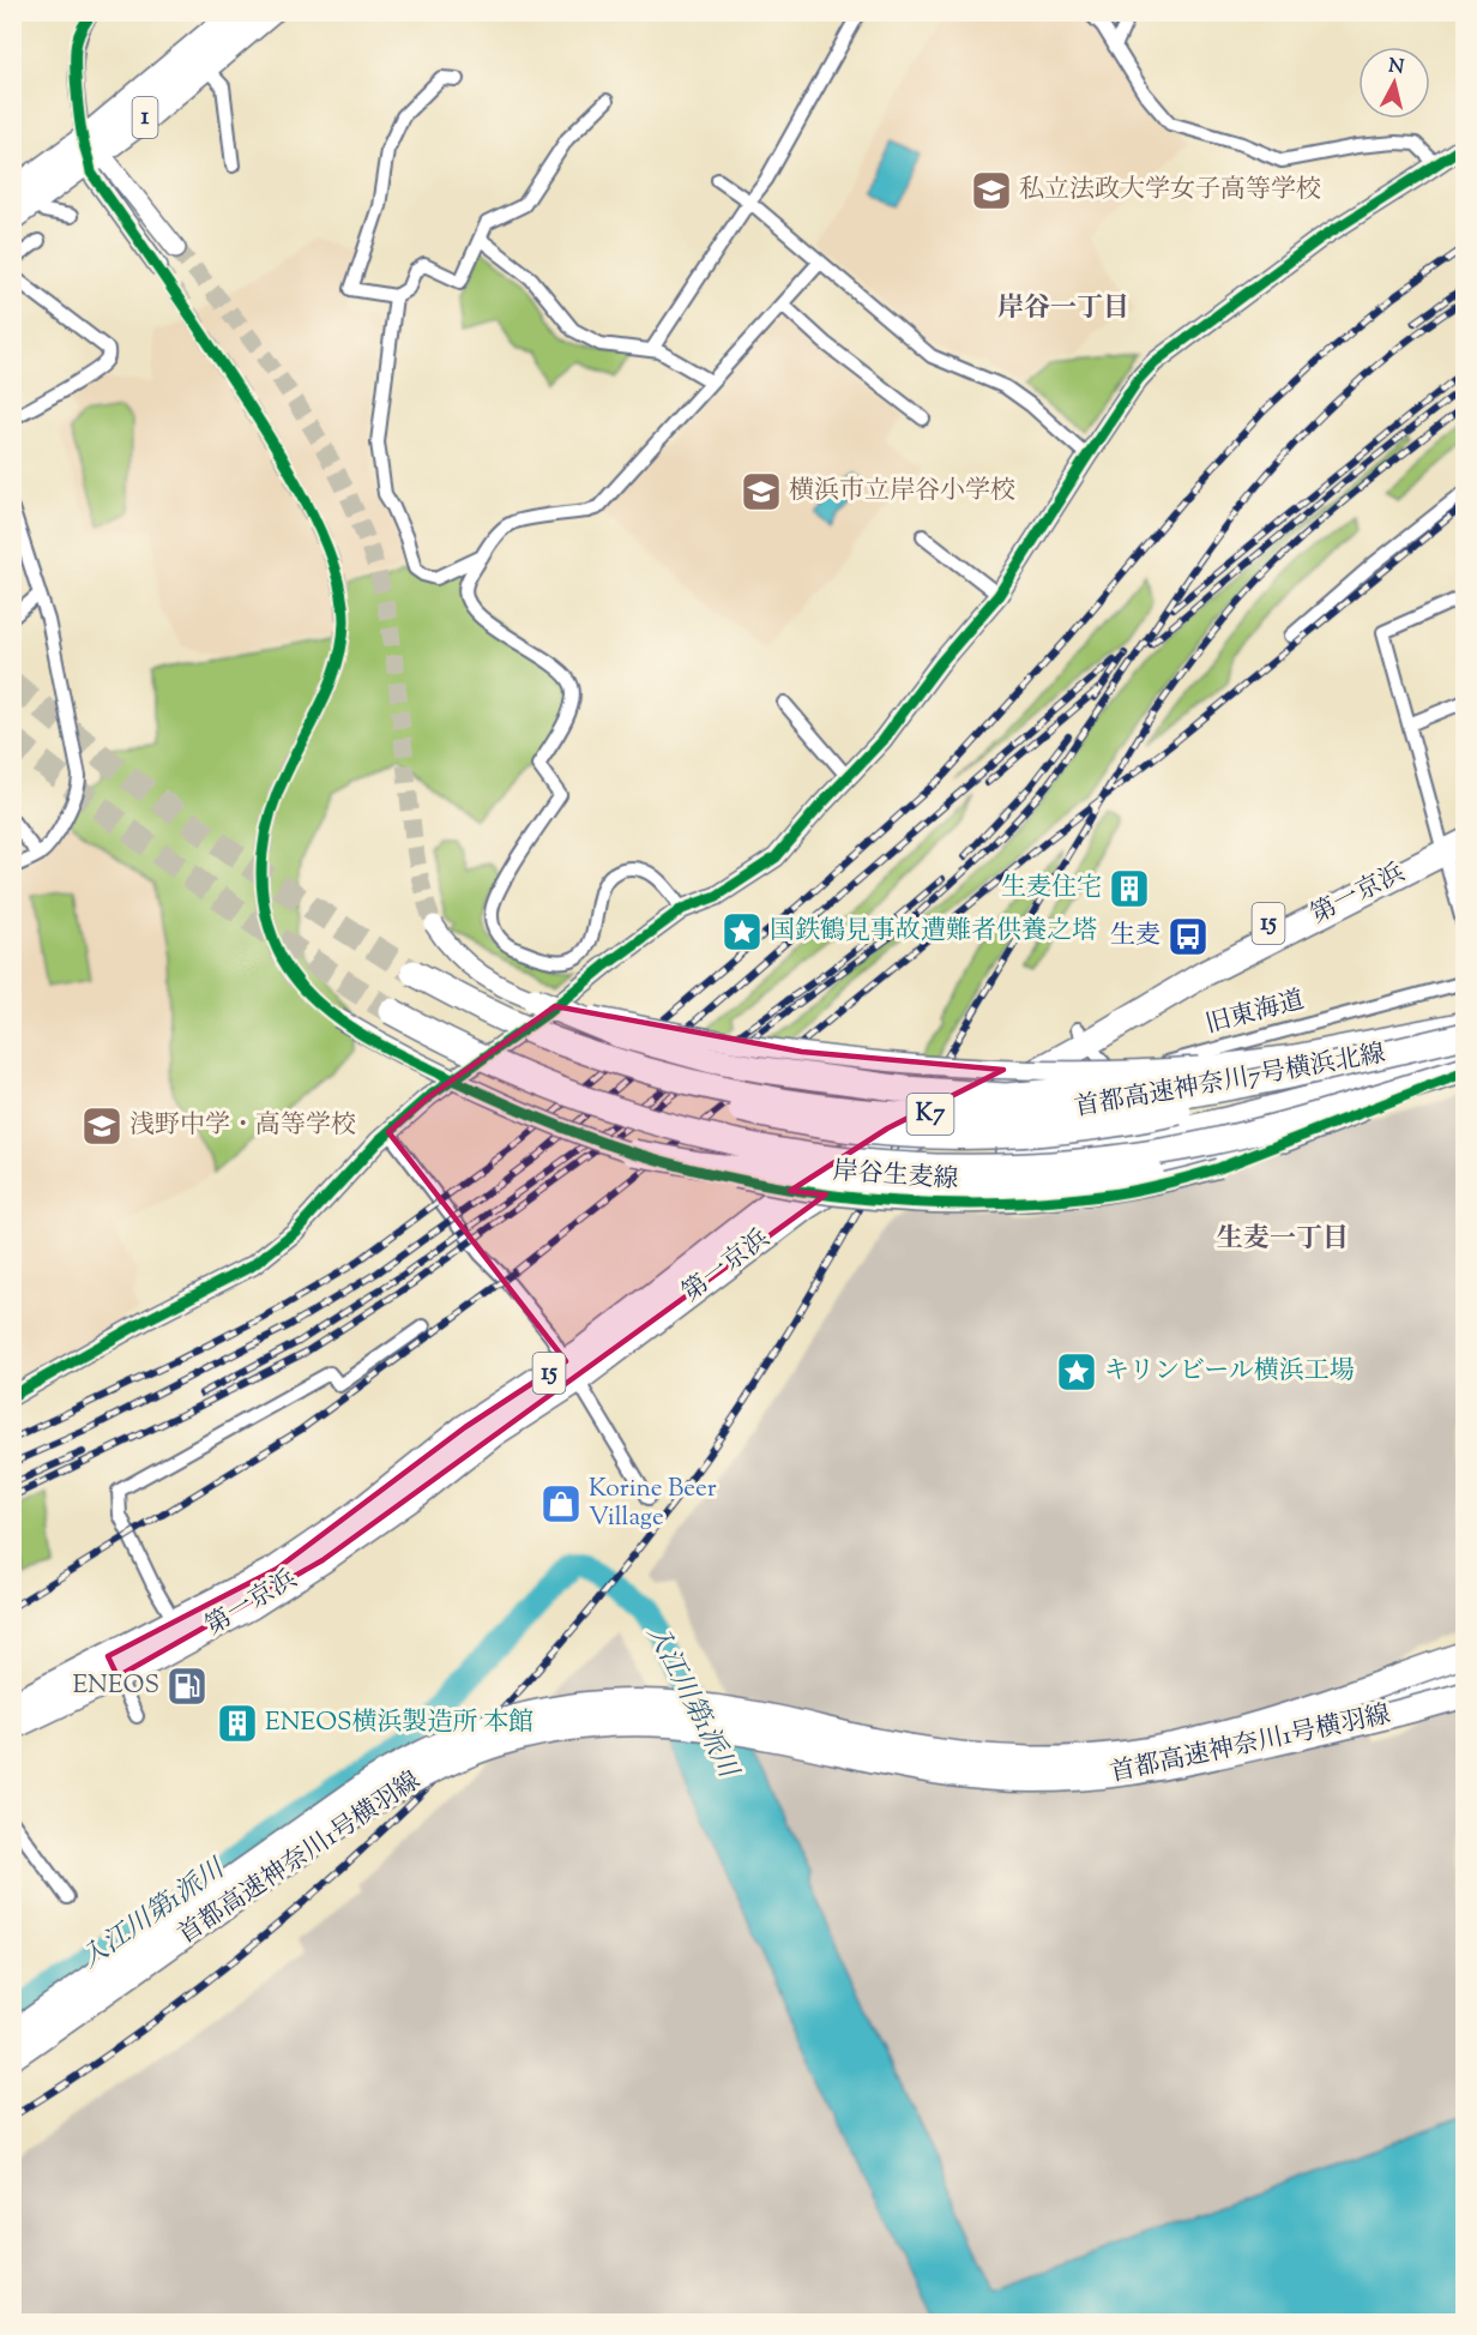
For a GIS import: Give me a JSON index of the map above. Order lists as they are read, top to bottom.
{
  "streets": {
    "highway": [
      "1",
      "第一京浜",
      "15",
      "首都高速神奈川7号横浜北線",
      "K7",
      "首都高速神奈川1号横羽線"
    ],
    "street": ["旧東海道"],
    "cycle path": ["岸谷生麦線"]
  },
  "crossings": [
    ["第一京浜", "旧東海道"]
  ],
  "districts": ["岸谷一丁目", "生麦一丁目"],
  "water": ["入江川第1派川"],
  "places": {
    "school or university": ["私立法政大学女子高等学校", "横浜市立岸谷小学校", "浅野中学・高等学校"],
    "building": ["生麦住宅", "ENEOS横浜製造所 本館"],
    "place": ["国鉄鶴見事故遭難者供養之塔", "キリンビール横浜工場"],
    "bus stop": ["生麦"],
    "shop": ["Korine Beer Village"],
    "fuel station": ["ENEOS"]
  },
  "north": "top"
}
